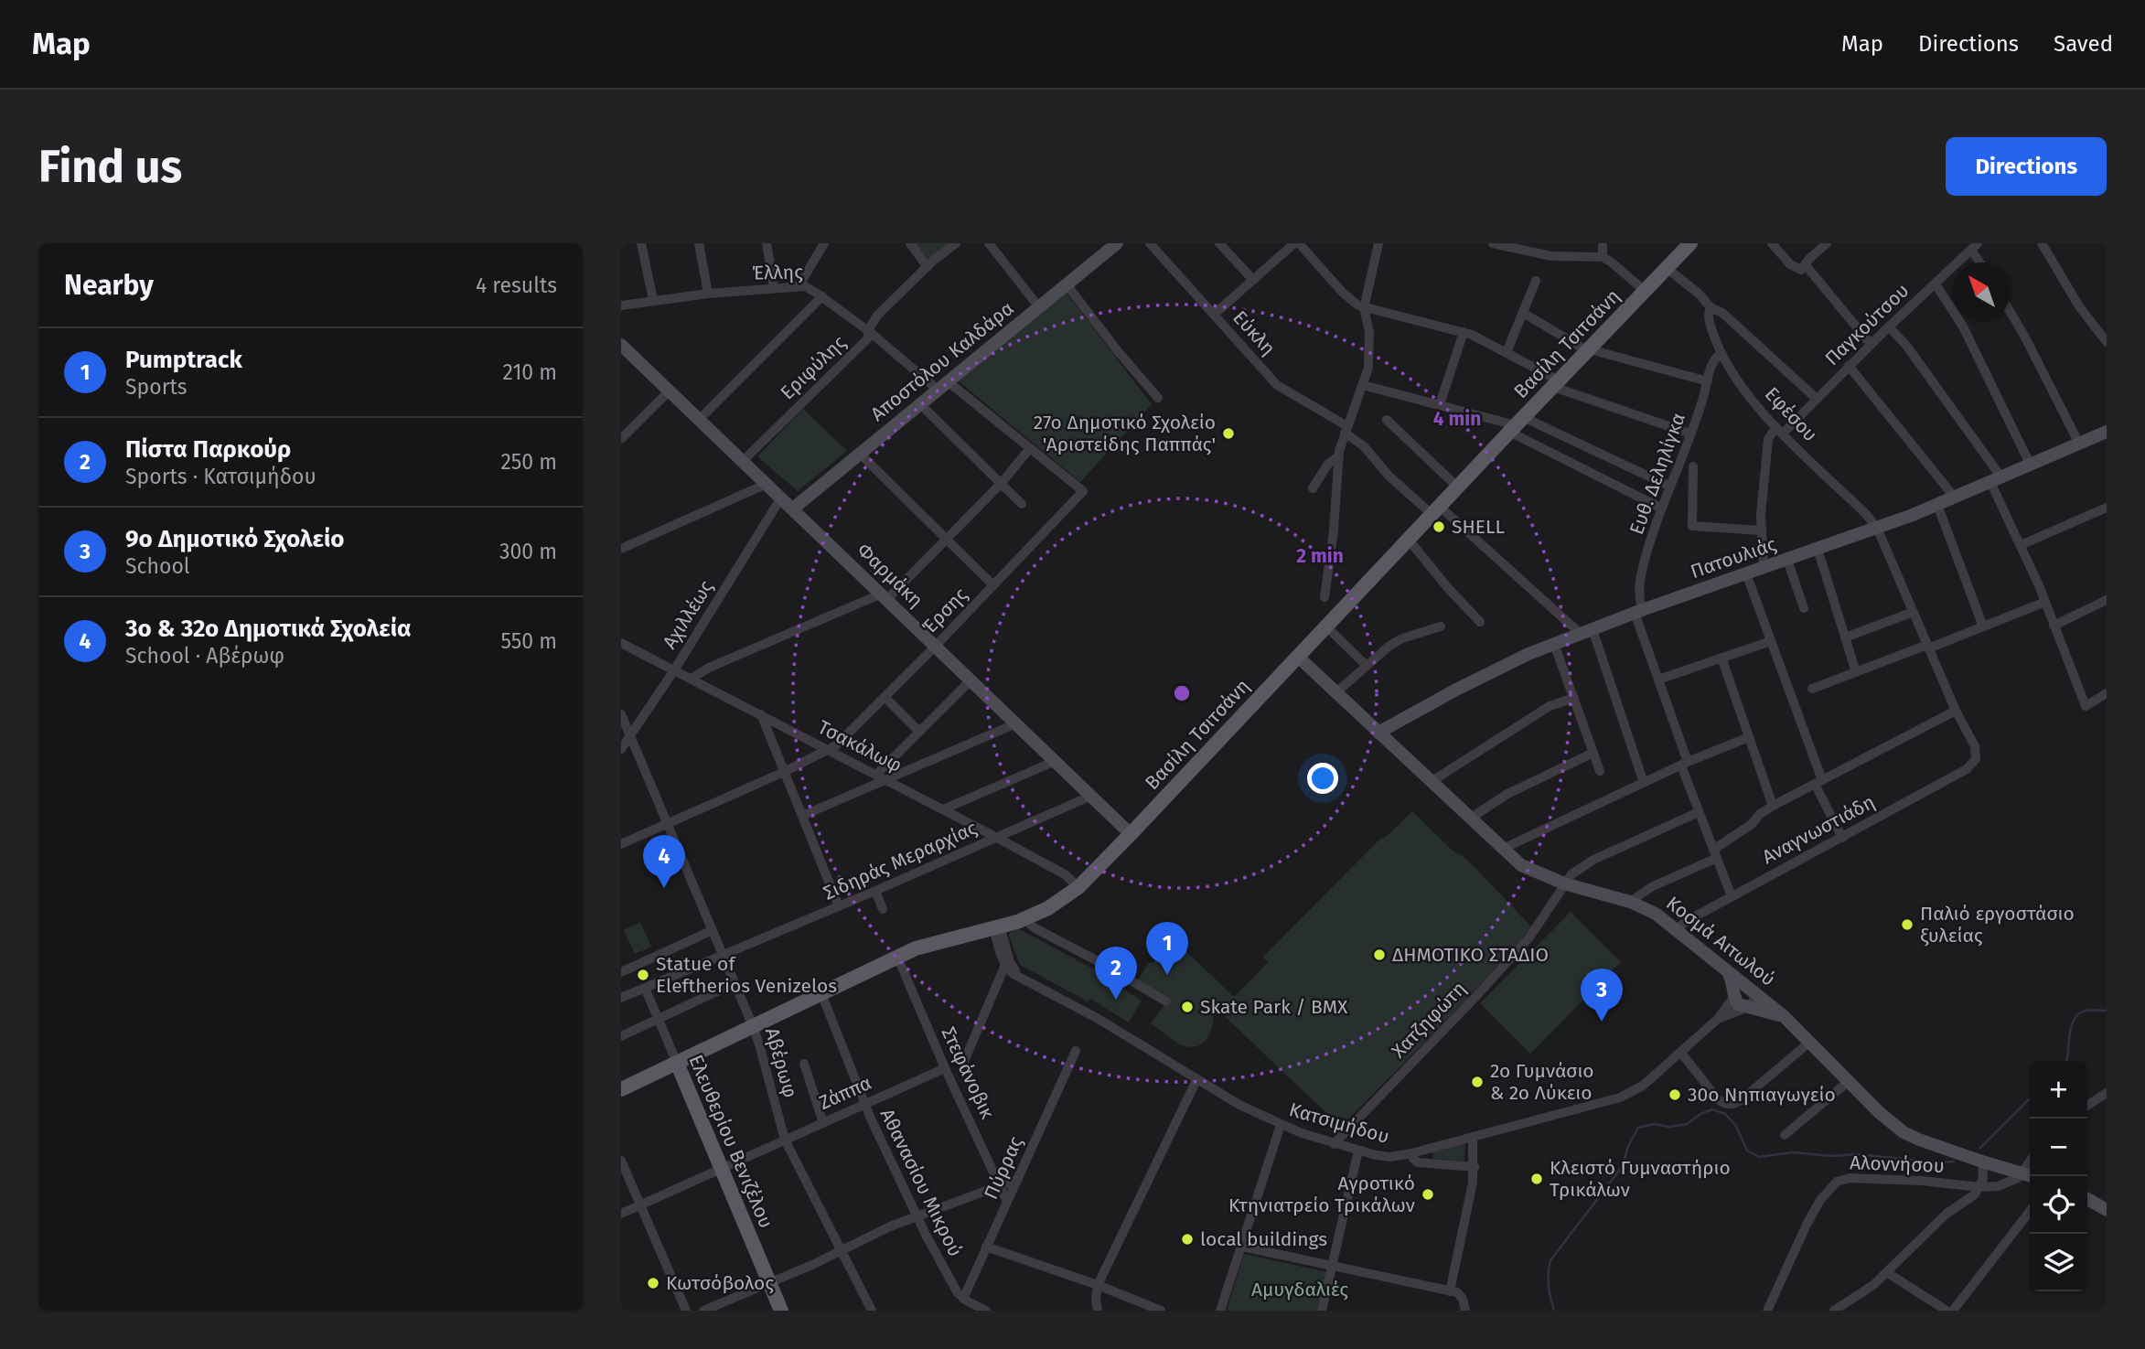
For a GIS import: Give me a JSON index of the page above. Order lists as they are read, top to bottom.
{
  "streets": {
    "main road": ["Βασίλη Τσιτσάνη", "Ελευθερίου Βενιζέλου"],
    "street": [
      "Έλλης",
      "Παγκούτσου",
      "Εύκλη",
      "Αποστόλου Καλδάρα",
      "Εριφύλης",
      "Εφέσου",
      "Ευθ. Δεληλίγκα",
      "Πατουλιάς",
      "Φαρμάκη",
      "Έρσης",
      "Αχιλλέως",
      "Τσακάλωφ",
      "Αναγνωστιάδη",
      "Σιδηράς Μεραρχίας",
      "Κοσμά Αιτωλού",
      "Χατζηφώτη",
      "Αβέρωφ",
      "Στεφάνοβικ",
      "Ζάππα",
      "Κατσιμήδου",
      "Αλοννήσου",
      "Πύρρας",
      "Αθανασίου Μικρού"
    ]
  },
  "crossings": [
    ["Έλλης", "Αποστόλου Καλδάρα"],
    ["Έλλης", "Εριφύλης"],
    ["Έλλης", "Έρσης"],
    ["Παγκούτσου", "Εφέσου"],
    ["Εύκλη", "Βασίλη Τσιτσάνη"],
    ["Εύκλη", "Πατουλιάς"],
    ["Βασίλη Τσιτσάνη", "Φαρμάκη"],
    ["Βασίλη Τσιτσάνη", "Τσακάλωφ"],
    ["Βασίλη Τσιτσάνη", "Κοσμά Αιτωλού"],
    ["Βασίλη Τσιτσάνη", "Αβέρωφ"],
    ["Βασίλη Τσιτσάνη", "Στεφάνοβικ"],
    ["Βασίλη Τσιτσάνη", "Ελευθερίου Βενιζέλου"],
    ["Βασίλη Τσιτσάνη", "Αθανασίου Μικρού"],
    ["Αποστόλου Καλδάρα", "Φαρμάκη"],
    ["Εριφύλης", "Φαρμάκη"],
    ["Εφέσου", "Ευθ. Δεληλίγκα"],
    ["Εφέσου", "Πατουλιάς"],
    ["Εφέσου", "Αναγνωστιάδη"],
    ["Ευθ. Δεληλίγκα", "Πατουλιάς"],
    ["Ευθ. Δεληλίγκα", "Αναγνωστιάδη"],
    ["Ευθ. Δεληλίγκα", "Χατζηφώτη"],
    ["Πατουλιάς", "Κοσμά Αιτωλού"],
    ["Φαρμάκη", "Έρσης"],
    ["Φαρμάκη", "Αχιλλέως"],
    ["Φαρμάκη", "Σιδηράς Μεραρχίας"],
    ["Έρσης", "Τσακάλωφ"],
    ["Έρσης", "Αβέρωφ"],
    ["Αχιλλέως", "Τσακάλωφ"],
    ["Αχιλλέως", "Αβέρωφ"],
    ["Τσακάλωφ", "Σιδηράς Μεραρχίας"],
    ["Αναγνωστιάδη", "Κοσμά Αιτωλού"],
    ["Σιδηράς Μεραρχίας", "Αβέρωφ"],
    ["Σιδηράς Μεραρχίας", "Ελευθερίου Βενιζέλου"],
    ["Κοσμά Αιτωλού", "Χατζηφώτη"],
    ["Κοσμά Αιτωλού", "Αλοννήσου"],
    ["Χατζηφώτη", "Κατσιμήδου"],
    ["Αβέρωφ", "Ζάππα"],
    ["Στεφάνοβικ", "Ζάππα"],
    ["Στεφάνοβικ", "Πύρρας"],
    ["Ζάππα", "Ελευθερίου Βενιζέλου"],
    ["Ζάππα", "Αθανασίου Μικρού"],
    ["Πύρρας", "Αθανασίου Μικρού"]
  ],
  "parks": ["Αμυγδαλιές"],
  "places": [
    "27ο Δημοτικό Σχολείο 'Αριστείδης Παππάς'",
    "SHELL",
    "Παλιό εργοστάσιο ξυλείας",
    "ΔΗΜΟΤΙΚΟ ΣΤΑΔΙΟ",
    "Statue of Eleftherios Venizelos",
    "Skate Park / BMX",
    "2ο Γυμνάσιο & 2ο Λύκειο",
    "30ο Νηπιαγωγείο",
    "Κλειστό Γυμναστήριο Τρικάλων",
    "Αγροτικό Κτηνιατρείο Τρικάλων",
    "local buildings",
    "Κωτσόβολος"
  ],
  "north": "top left",
  "page": {
    "header": "Map",
    "nav": ["Map", "Directions", "Saved"],
    "buttons": "Directions",
    "title": "Find us",
    "heading": ["Nearby", "4 results"],
    "list": [
      {
        "mark": "1",
        "name": "Pumptrack",
        "note": "Sports",
        "value": "210 m"
      },
      {
        "mark": "2",
        "name": "Πίστα Παρκούρ",
        "note": "Sports · Κατσιμήδου",
        "value": "250 m"
      },
      {
        "mark": "3",
        "name": "9ο Δημοτικό Σχολείο",
        "note": "School",
        "value": "300 m"
      },
      {
        "mark": "4",
        "name": "3ο & 32ο Δημοτικά Σχολεία",
        "note": "School · Αβέρωφ",
        "value": "550 m"
      }
    ],
    "pins": [
      "4",
      "1",
      "2",
      "3"
    ],
    "map_buttons": ["+", "−"]
  },
  "rings": ["4 min", "2 min"]
}
